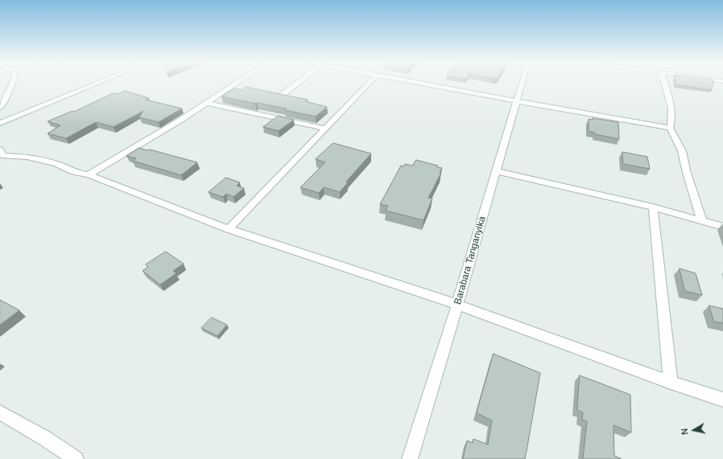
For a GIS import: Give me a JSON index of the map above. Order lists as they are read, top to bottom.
{
  "streets": {
    "street": ["Barabara Tanganyika"]
  },
  "north": "left"
}
